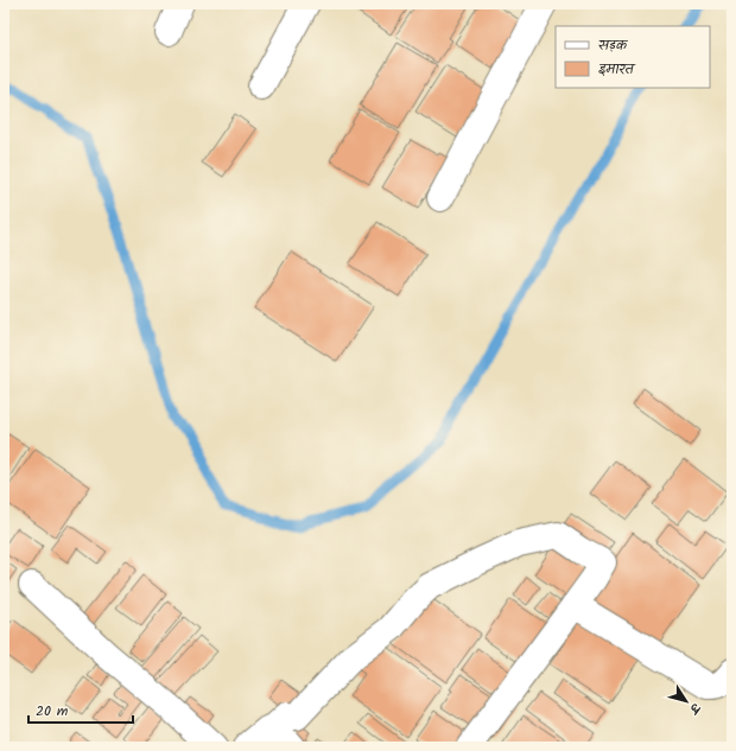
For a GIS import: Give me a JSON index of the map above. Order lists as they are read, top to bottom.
{
  "legend": ["सड़क", "इमारत"],
  "scale_bar": "20 m",
  "north": "bottom right"
}
